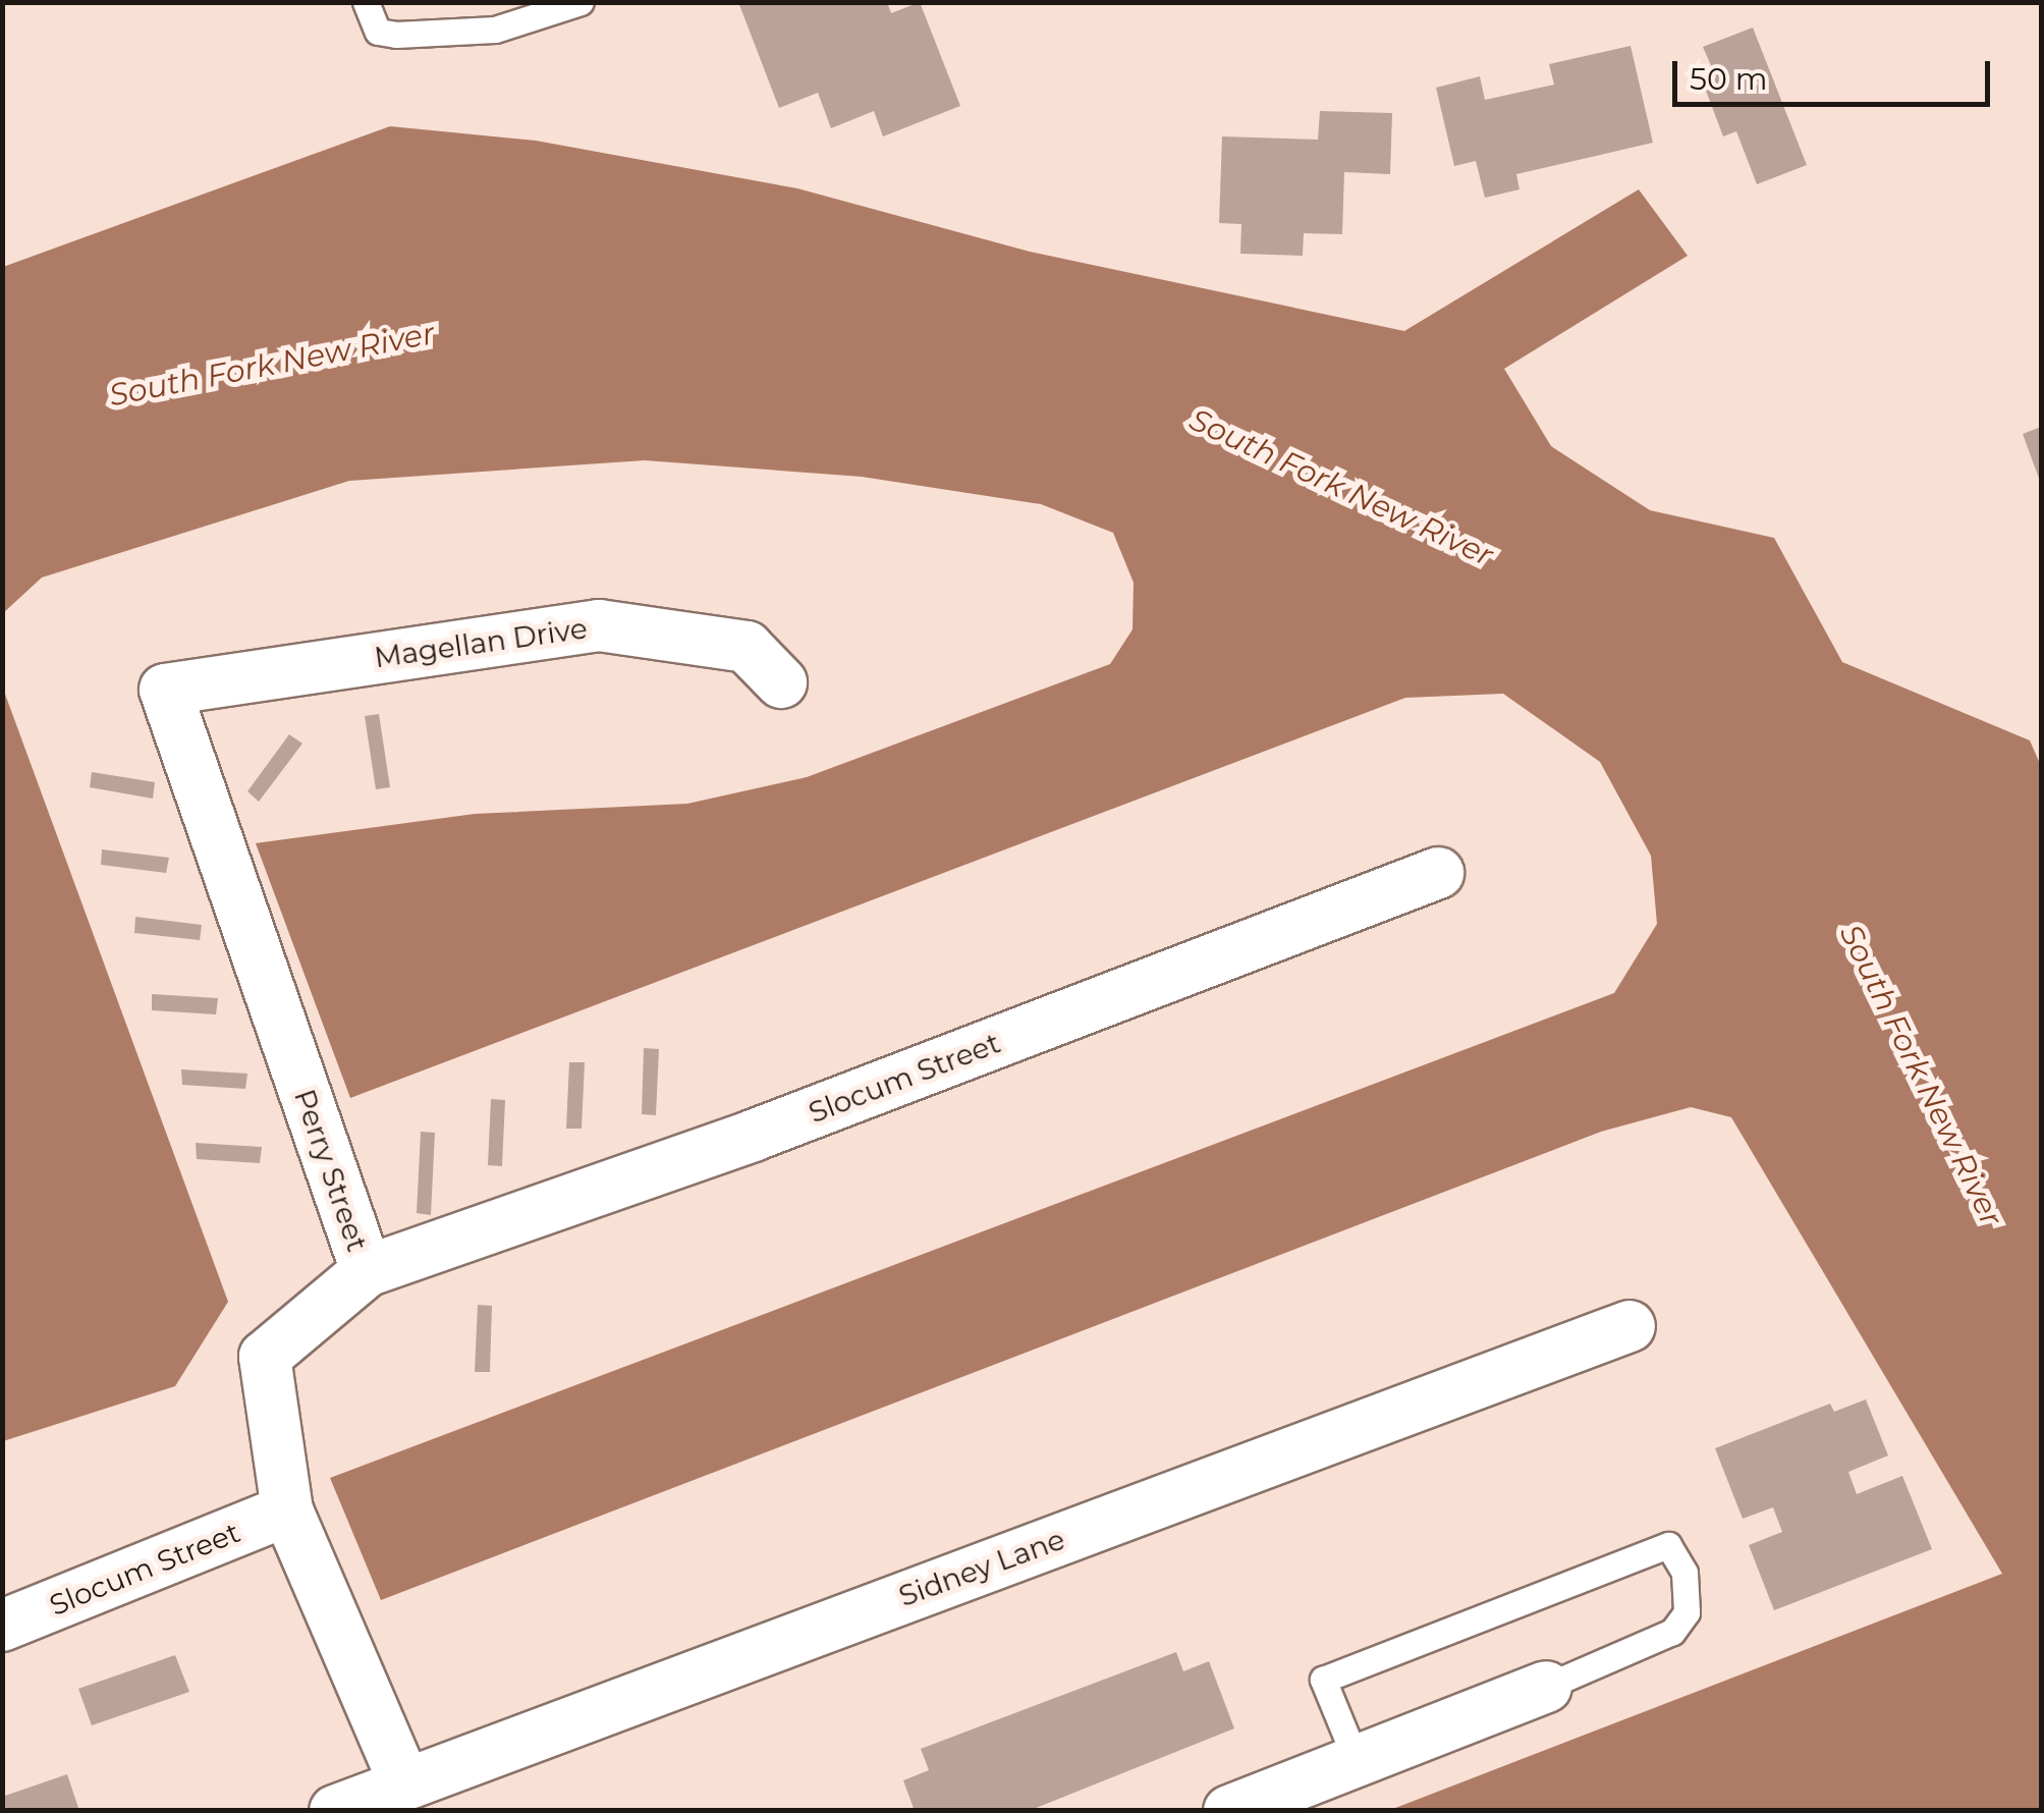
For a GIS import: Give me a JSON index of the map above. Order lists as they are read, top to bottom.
{
  "streets": {
    "street": [
      "Magellan Drive",
      "Slocum Street",
      "Perry Street",
      "Sidney Lane"
    ]
  },
  "crossings": [
    ["Magellan Drive", "Perry Street"],
    ["Slocum Street", "Perry Street"],
    ["Perry Street", "Sidney Lane"]
  ],
  "water": ["South Fork New River"],
  "scale_bar": "50 m"
}
